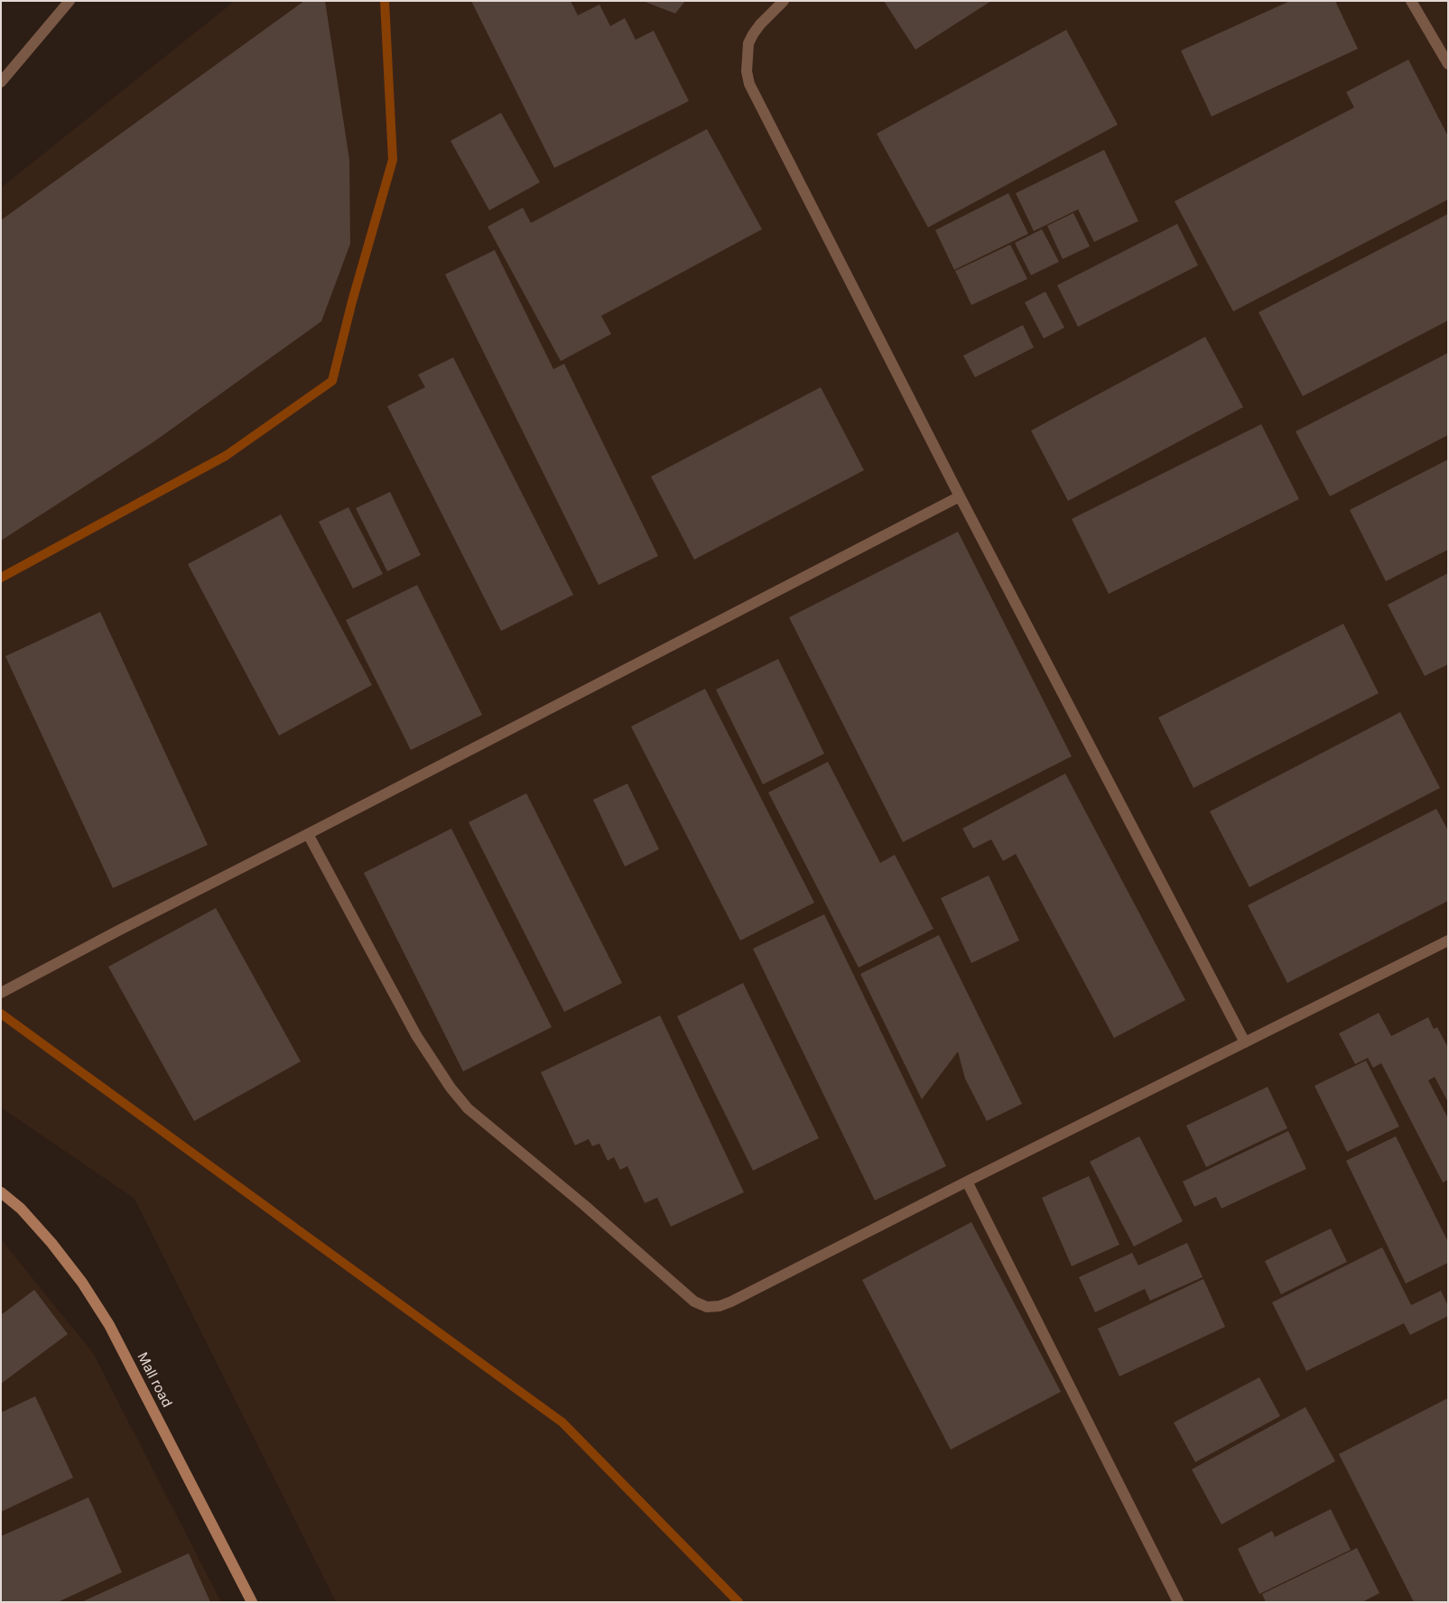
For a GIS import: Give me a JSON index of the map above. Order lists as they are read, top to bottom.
{
  "streets": {
    "street": ["Mall road"]
  }
}
